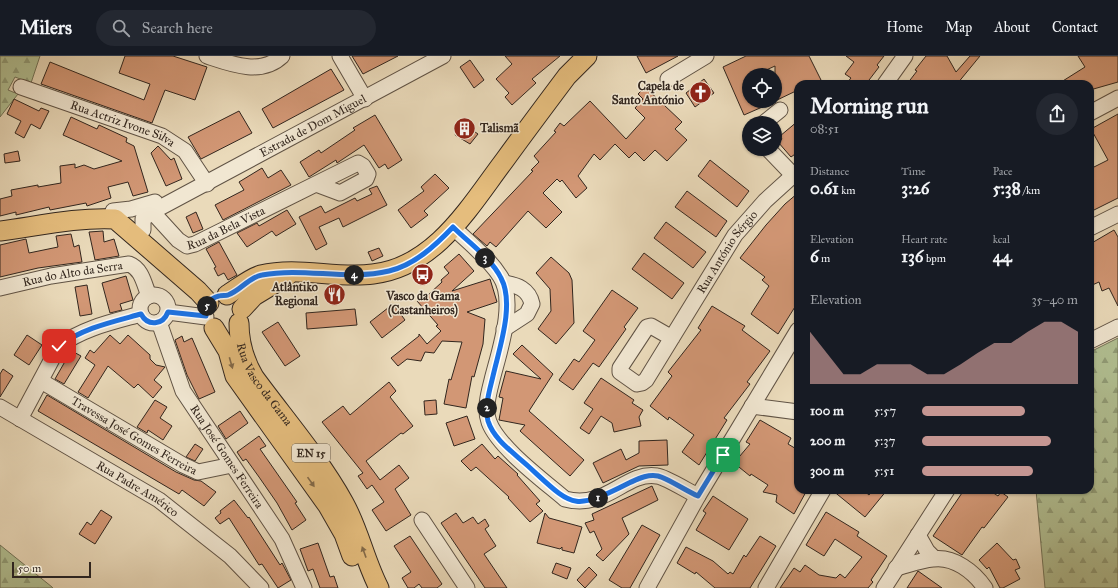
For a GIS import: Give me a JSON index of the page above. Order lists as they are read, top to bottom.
{
  "streets": {
    "main road": ["Estrada de Dom Miguel", "Rua Vasco da Gama", "EN 15"],
    "street": [
      "Rua Actriz Ivone Silva",
      "Rua da Bela Vista",
      "Rua António Sérgio",
      "Rua do Alto da Serra",
      "Travessa José Gomes Ferreira",
      "Rua José Gomes Ferreira",
      "Rua Padre Américo"
    ]
  },
  "crossings": [
    ["Rua Actriz Ivone Silva", "Estrada de Dom Miguel"],
    ["Estrada de Dom Miguel", "Rua da Bela Vista"],
    ["Estrada de Dom Miguel", "Rua Vasco da Gama"],
    ["Rua do Alto da Serra", "Rua José Gomes Ferreira"],
    ["Travessa José Gomes Ferreira", "Rua José Gomes Ferreira"]
  ],
  "places": {
    "church": ["Capela de Santo António"],
    "building": ["Talismã"],
    "bus stop": ["Vasco da Gama (Castanheiros)"],
    "restaurant": ["Atlântiko Regional"]
  },
  "scale_bar": "50 m",
  "page": {
    "header": "Milers",
    "search": "Search here",
    "nav": [
      "Home",
      "Map",
      "About",
      "Contact"
    ],
    "heading": ["Morning run", "08:51"],
    "stats": [
      ["Distance", "0.61 km"],
      ["Time", "3:26"],
      ["Pace", "5:38 /km"],
      ["Elevation", "6 m"],
      ["Heart rate", "136 bpm"],
      ["kcal", "44"]
    ],
    "pins": [
      "3",
      "4",
      "5",
      "2",
      "1"
    ],
    "chart": ["Elevation", "35–40 m"],
    "list": [
      {
        "name": "100 m",
        "note": "5:57"
      },
      {
        "name": "200 m",
        "note": "5:37"
      },
      {
        "name": "300 m",
        "note": "5:51"
      }
    ],
    "scale": "50 m"
  }
}
